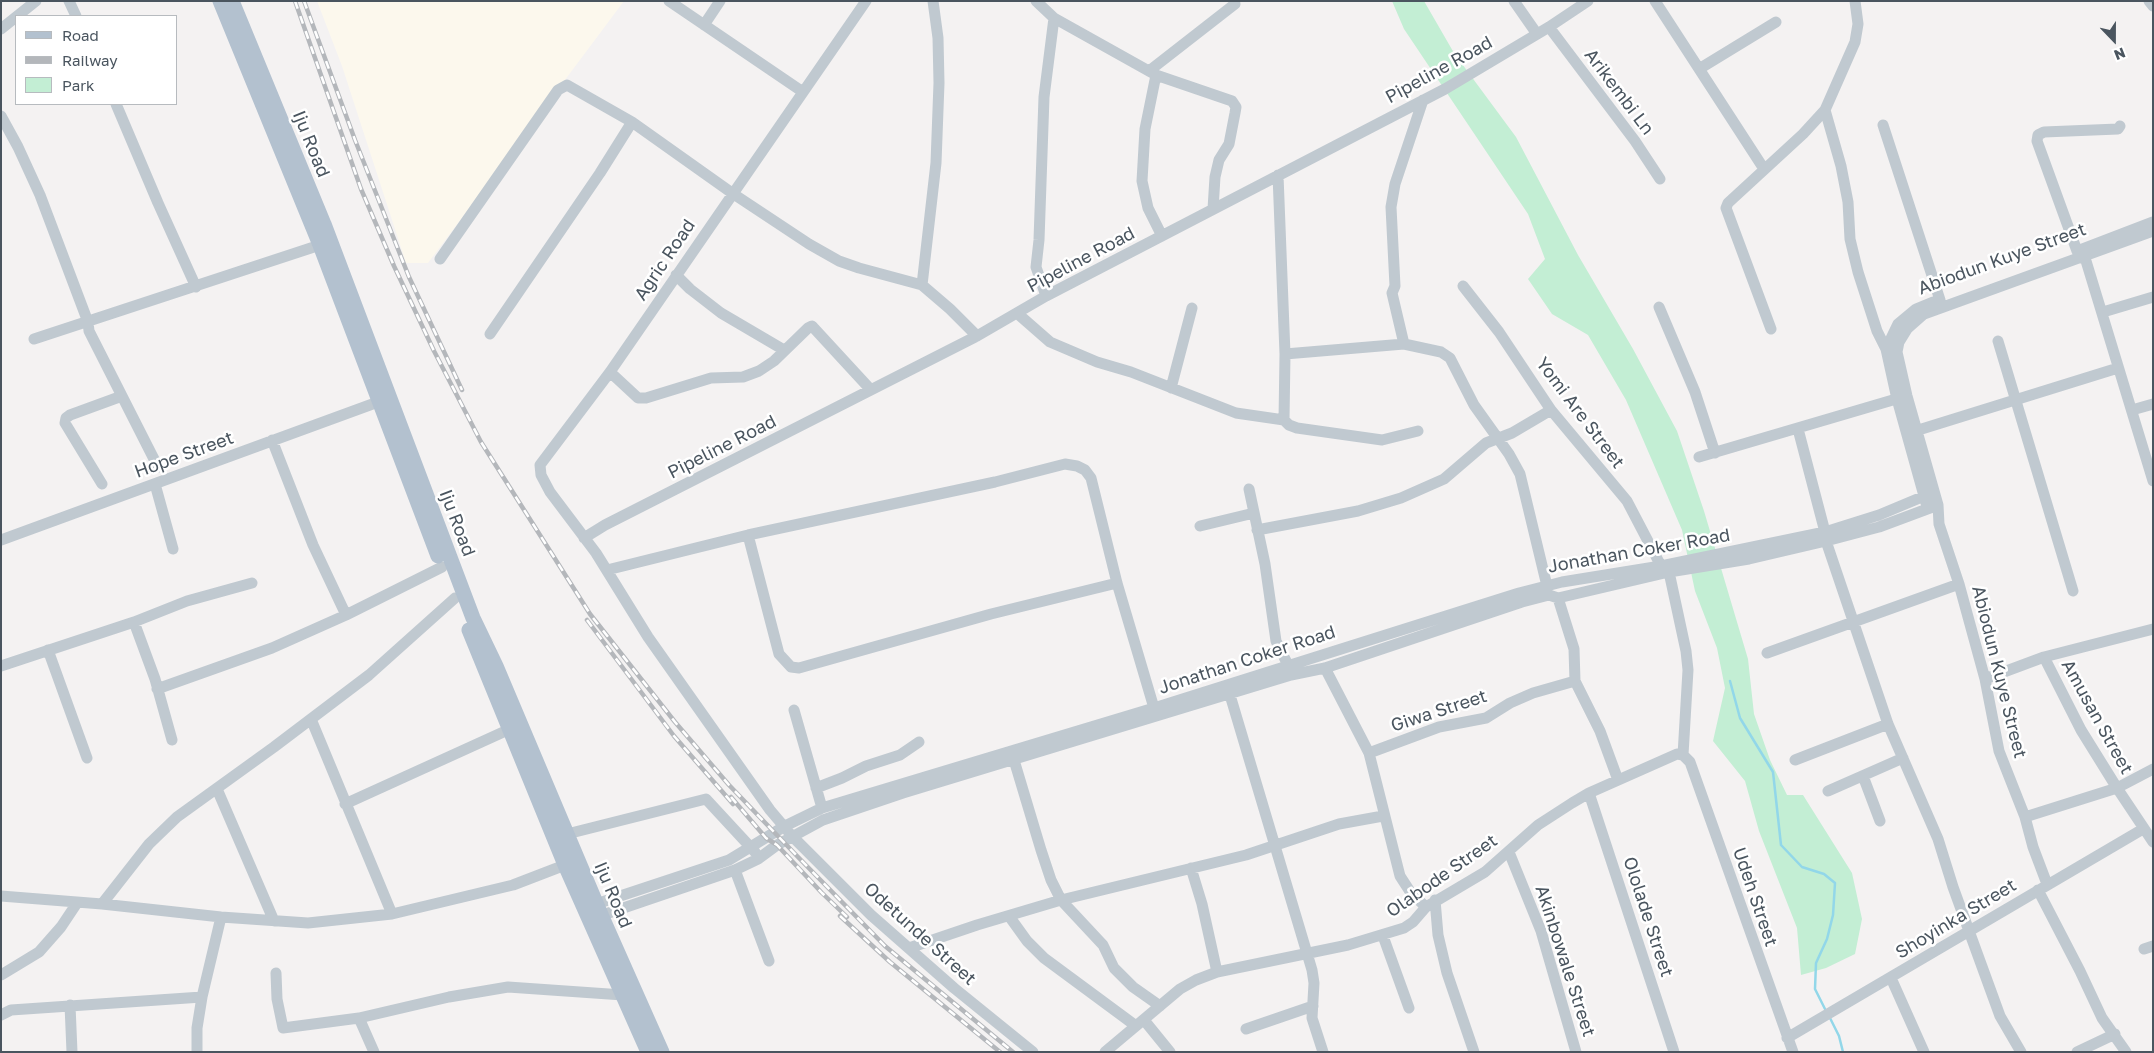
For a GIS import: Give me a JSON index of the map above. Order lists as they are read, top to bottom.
{
  "streets": {
    "main road": ["Iju Road"],
    "street": [
      "Pipeline Road",
      "Arikembi Ln",
      "Abiodun Kuye Street",
      "Agric Road",
      "Yomi Are Street",
      "Hope Street",
      "Jonathan Coker Road",
      "Giwa Street",
      "Amusan Street",
      "Olabode Street",
      "Udeh Street",
      "Ololade Street",
      "Shoyinka Street",
      "Odetunde Street",
      "Akinbowale Street"
    ]
  },
  "crossings": [
    ["Pipeline Road", "Arikembi Ln"],
    ["Pipeline Road", "Agric Road"],
    ["Pipeline Road", "Odetunde Street"],
    ["Iju Road", "Hope Street"],
    ["Iju Road", "Jonathan Coker Road"],
    ["Abiodun Kuye Street", "Jonathan Coker Road"],
    ["Abiodun Kuye Street", "Shoyinka Street"],
    ["Agric Road", "Odetunde Street"],
    ["Yomi Are Street", "Jonathan Coker Road"],
    ["Yomi Are Street", "Olabode Street"],
    ["Yomi Are Street", "Udeh Street"],
    ["Jonathan Coker Road", "Odetunde Street"],
    ["Amusan Street", "Shoyinka Street"],
    ["Olabode Street", "Udeh Street"],
    ["Olabode Street", "Ololade Street"],
    ["Olabode Street", "Akinbowale Street"],
    ["Udeh Street", "Shoyinka Street"]
  ],
  "legend": ["Road", "Railway", "Park"],
  "north": "bottom"
}
